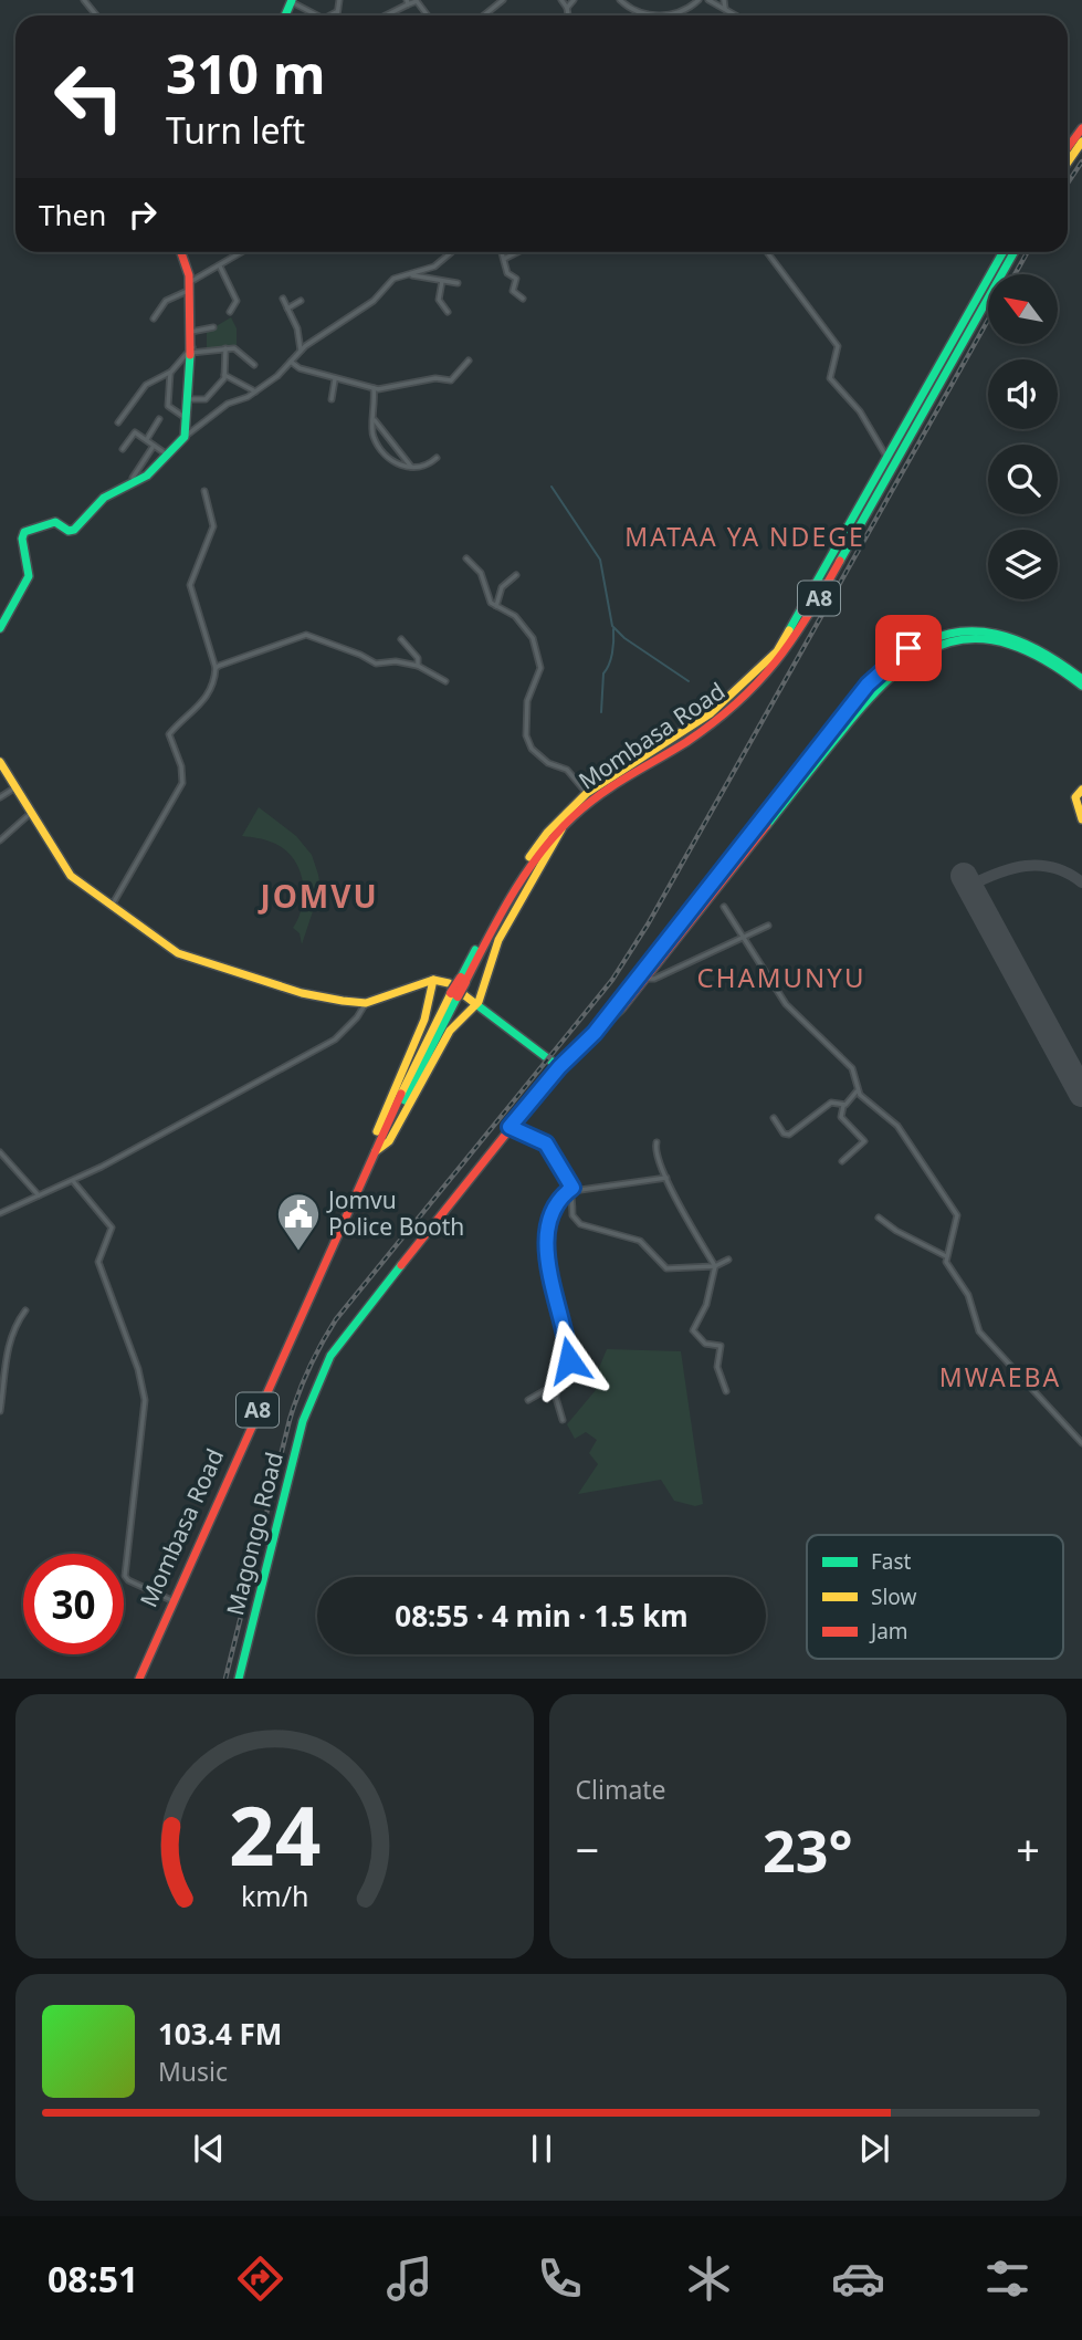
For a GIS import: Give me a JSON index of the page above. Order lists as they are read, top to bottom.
{
  "streets": {
    "main road": ["A8", "Mombasa Road", "Magongo Road"]
  },
  "districts": [
    "MATAA YA NDEGE",
    "JOMVU",
    "CHAMUNYU",
    "MWAEBA"
  ],
  "places": {
    "public building": ["Jomvu Police Booth"]
  },
  "legend": ["Fast", "Slow", "Jam"],
  "north": "top left",
  "page": {
    "turn": ["310 m", "Turn left"],
    "then": "Then",
    "limit": "30",
    "trip": "08:55 · 4 min · 1.5 km",
    "tile": "Climate",
    "heat": ["−", "23°", "+"],
    "song": ["103.4 FM", "Music"],
    "tabs": "08:51",
    "gauge": ["24", "km/h"]
  }
}
